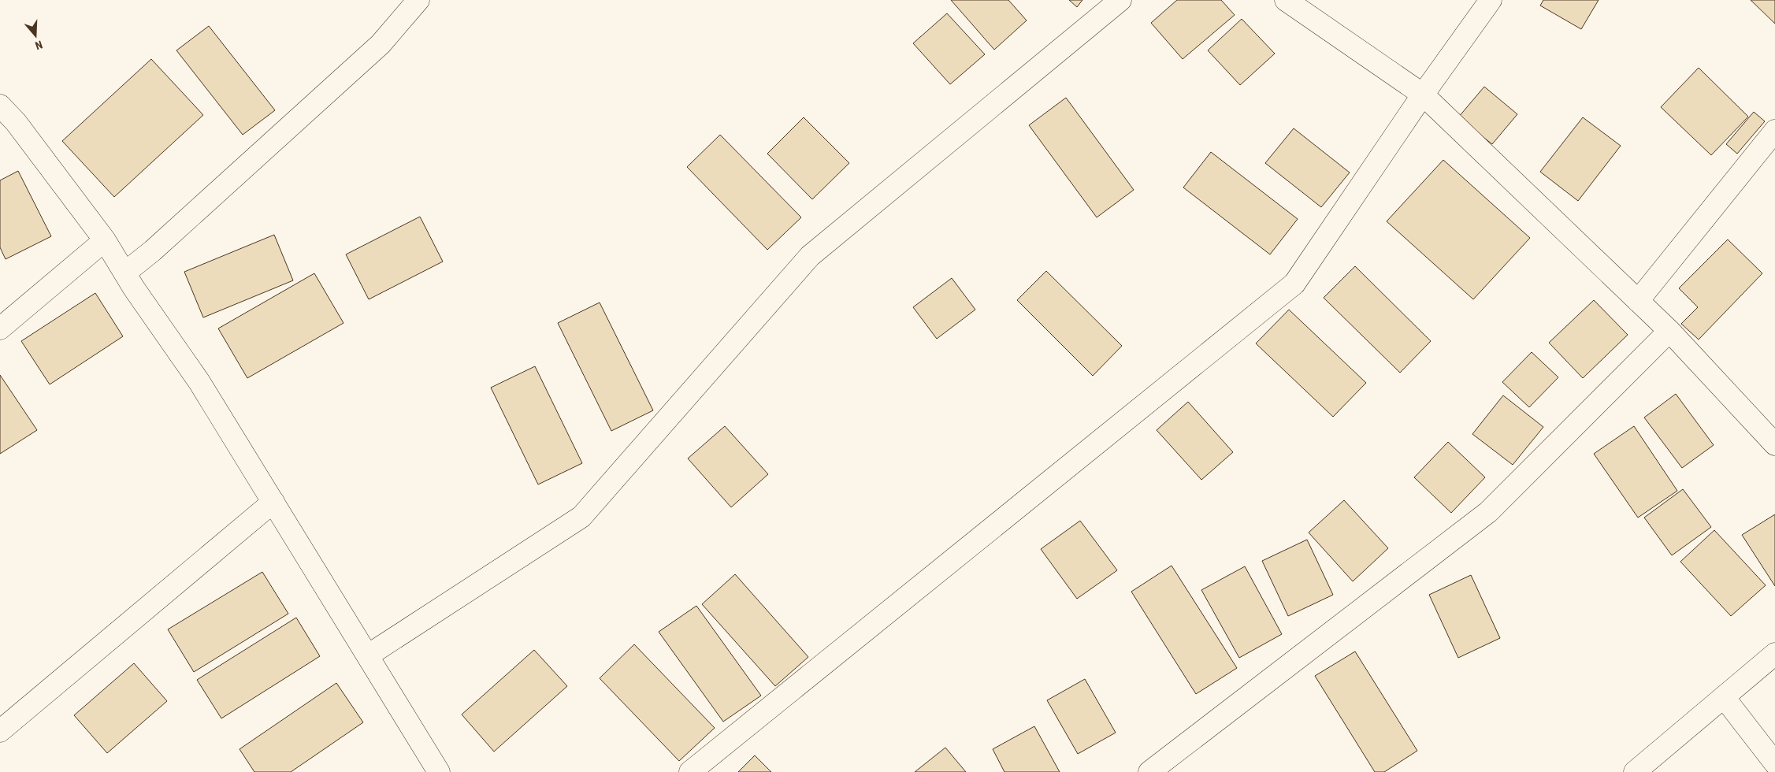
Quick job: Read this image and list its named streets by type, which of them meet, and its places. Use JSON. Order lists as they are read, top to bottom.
{
  "north": "bottom"
}
